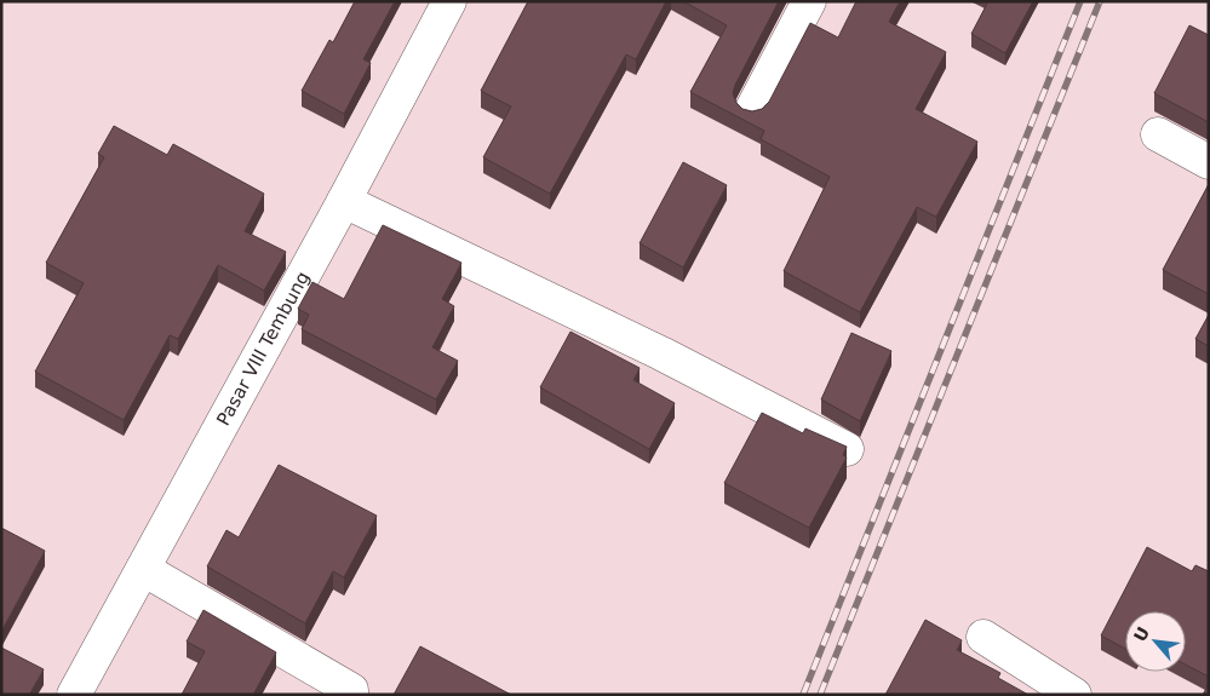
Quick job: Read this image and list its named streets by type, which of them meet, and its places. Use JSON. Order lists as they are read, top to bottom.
{
  "streets": {
    "street": ["Pasar VIII Tembung"]
  },
  "north": "top left"
}
